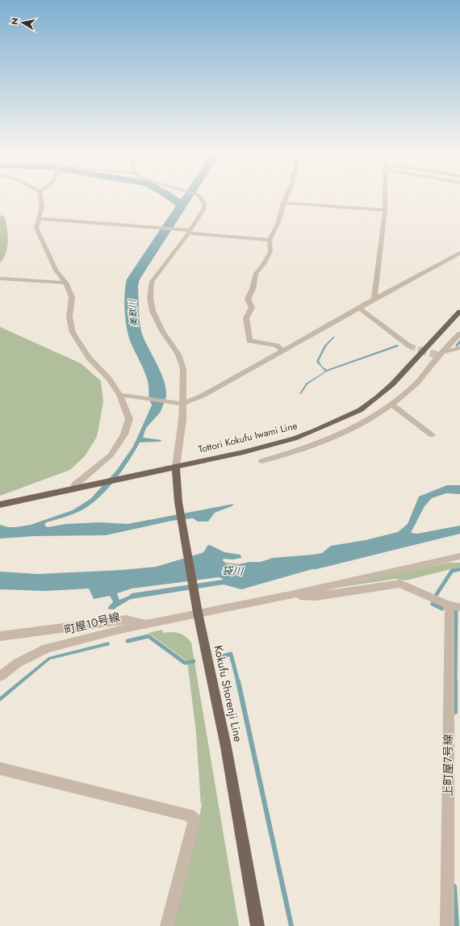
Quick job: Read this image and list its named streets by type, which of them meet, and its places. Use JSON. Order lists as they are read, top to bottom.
{
  "streets": {
    "main road": ["Tottori Kokufu Iwami Line", "Kokufu Shorenji Line"],
    "street": ["町屋10号線", "上町屋7号線"]
  },
  "crossings": [
    ["Tottori Kokufu Iwami Line", "Kokufu Shorenji Line"],
    ["町屋10号線", "Kokufu Shorenji Line"]
  ],
  "water": ["美歎川", "袋川"],
  "north": "left"
}
